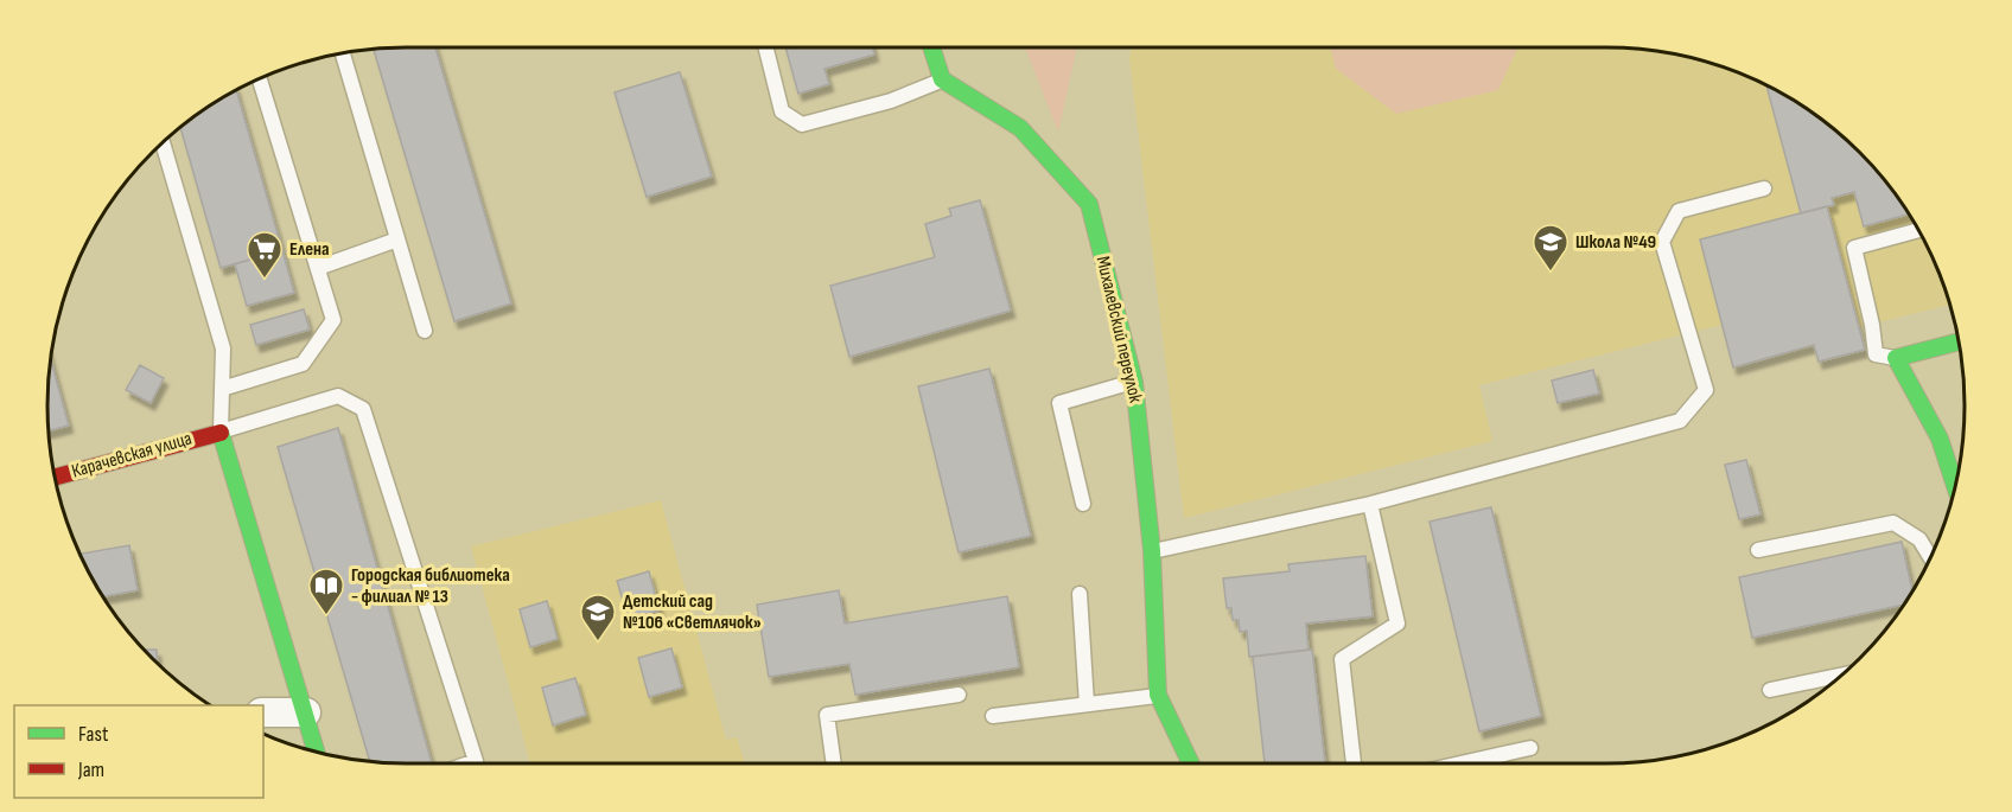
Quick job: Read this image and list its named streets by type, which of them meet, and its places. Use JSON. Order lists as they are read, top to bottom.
{
  "streets": {
    "street": ["Михалевский переулок", "Карачевская улица"]
  },
  "places": {
    "school or university": ["Школа №49", "Детский сад №106 «Светлячок»"],
    "supermarket": ["Елена"],
    "library": ["Городская библиотека - филиал № 13"]
  },
  "legend": ["Fast", "Jam"]
}
